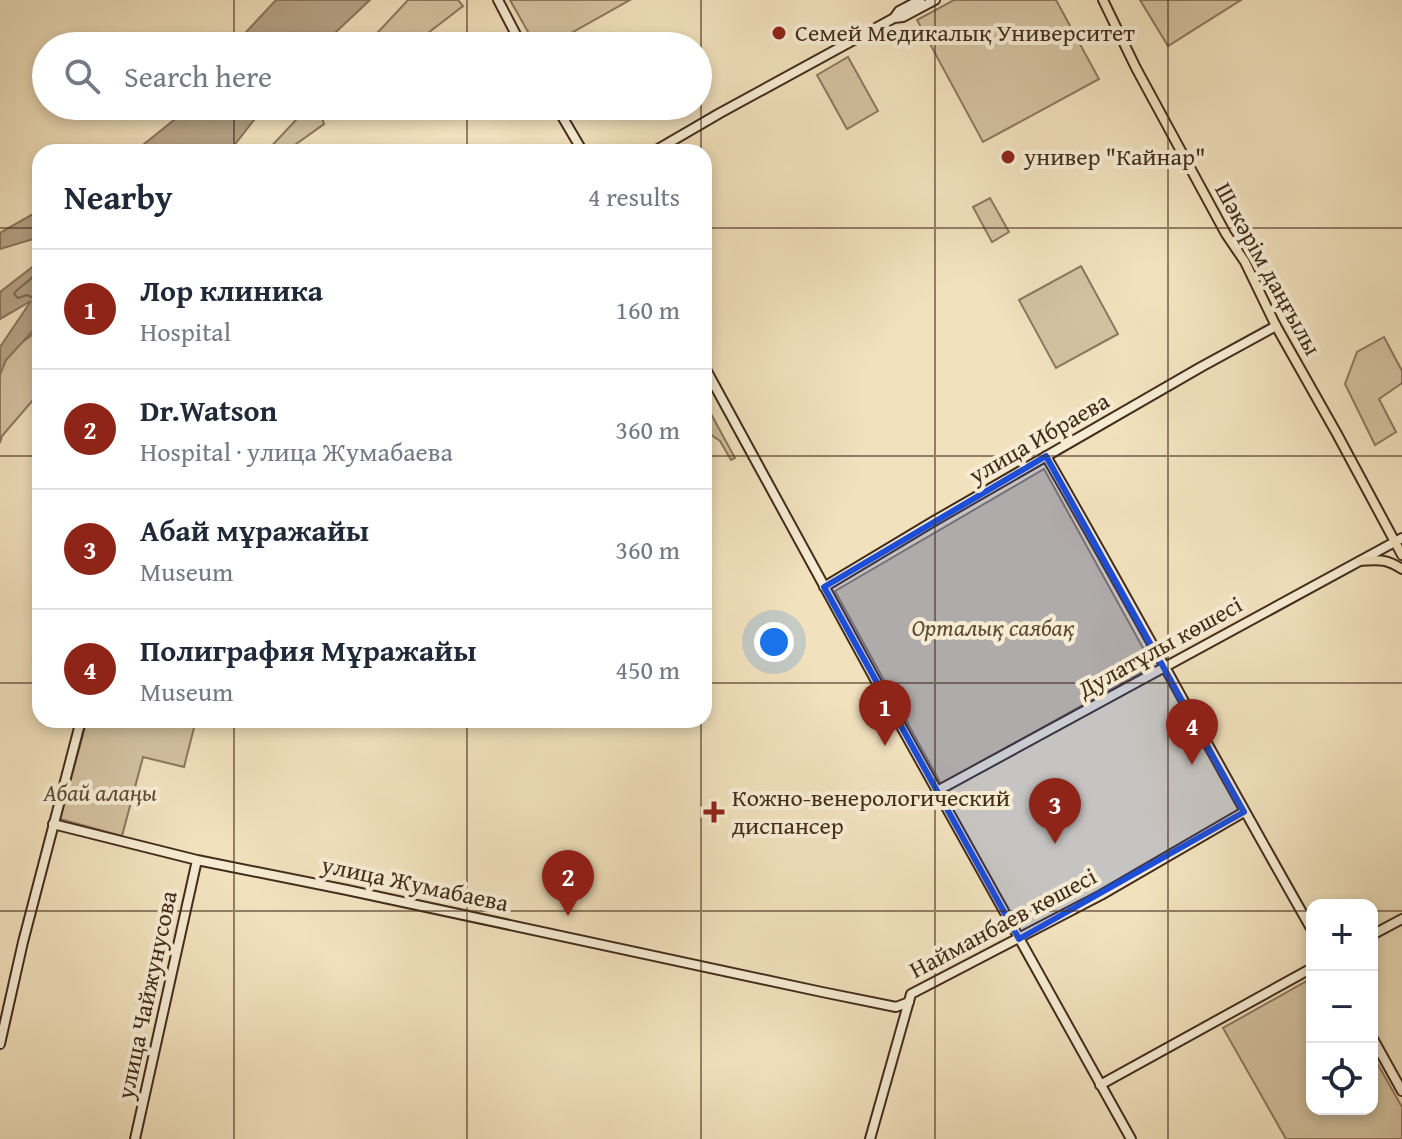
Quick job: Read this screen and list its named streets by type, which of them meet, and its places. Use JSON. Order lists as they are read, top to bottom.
{
  "streets": {
    "main road": ["Шәкәрім даңғылы"],
    "street": [
      "улица Ибраева",
      "Дулатұлы көшесі",
      "улица Жумабаева",
      "Найманбаев көшесі",
      "улица Чайжунусова"
    ]
  },
  "crossings": [
    ["Шәкәрім даңғылы", "улица Ибраева"],
    ["Шәкәрім даңғылы", "Дулатұлы көшесі"],
    ["улица Жумабаева", "Найманбаев көшесі"],
    ["улица Жумабаева", "улица Чайжунусова"]
  ],
  "parks": ["Орталық саябақ", "Абай алаңы"],
  "places": {
    "other": ["Семей Медикалық Университет", "универ \"Кайнар\""],
    "health": ["Кожно-венерологический диспансер"]
  },
  "page": {
    "search": "Search here",
    "heading": ["Nearby", "4 results"],
    "list": [
      {
        "mark": "1",
        "name": "Лор клиника",
        "note": "Hospital",
        "value": "160 m"
      },
      {
        "mark": "2",
        "name": "Dr.Watson",
        "note": "Hospital · улица Жумабаева",
        "value": "360 m"
      },
      {
        "mark": "3",
        "name": "Абай мұражайы",
        "note": "Museum",
        "value": "360 m"
      },
      {
        "mark": "4",
        "name": "Полиграфия Мұражайы",
        "note": "Museum",
        "value": "450 m"
      }
    ],
    "pins": [
      "1",
      "4",
      "3",
      "2"
    ],
    "map_buttons": ["+", "−"]
  }
}
